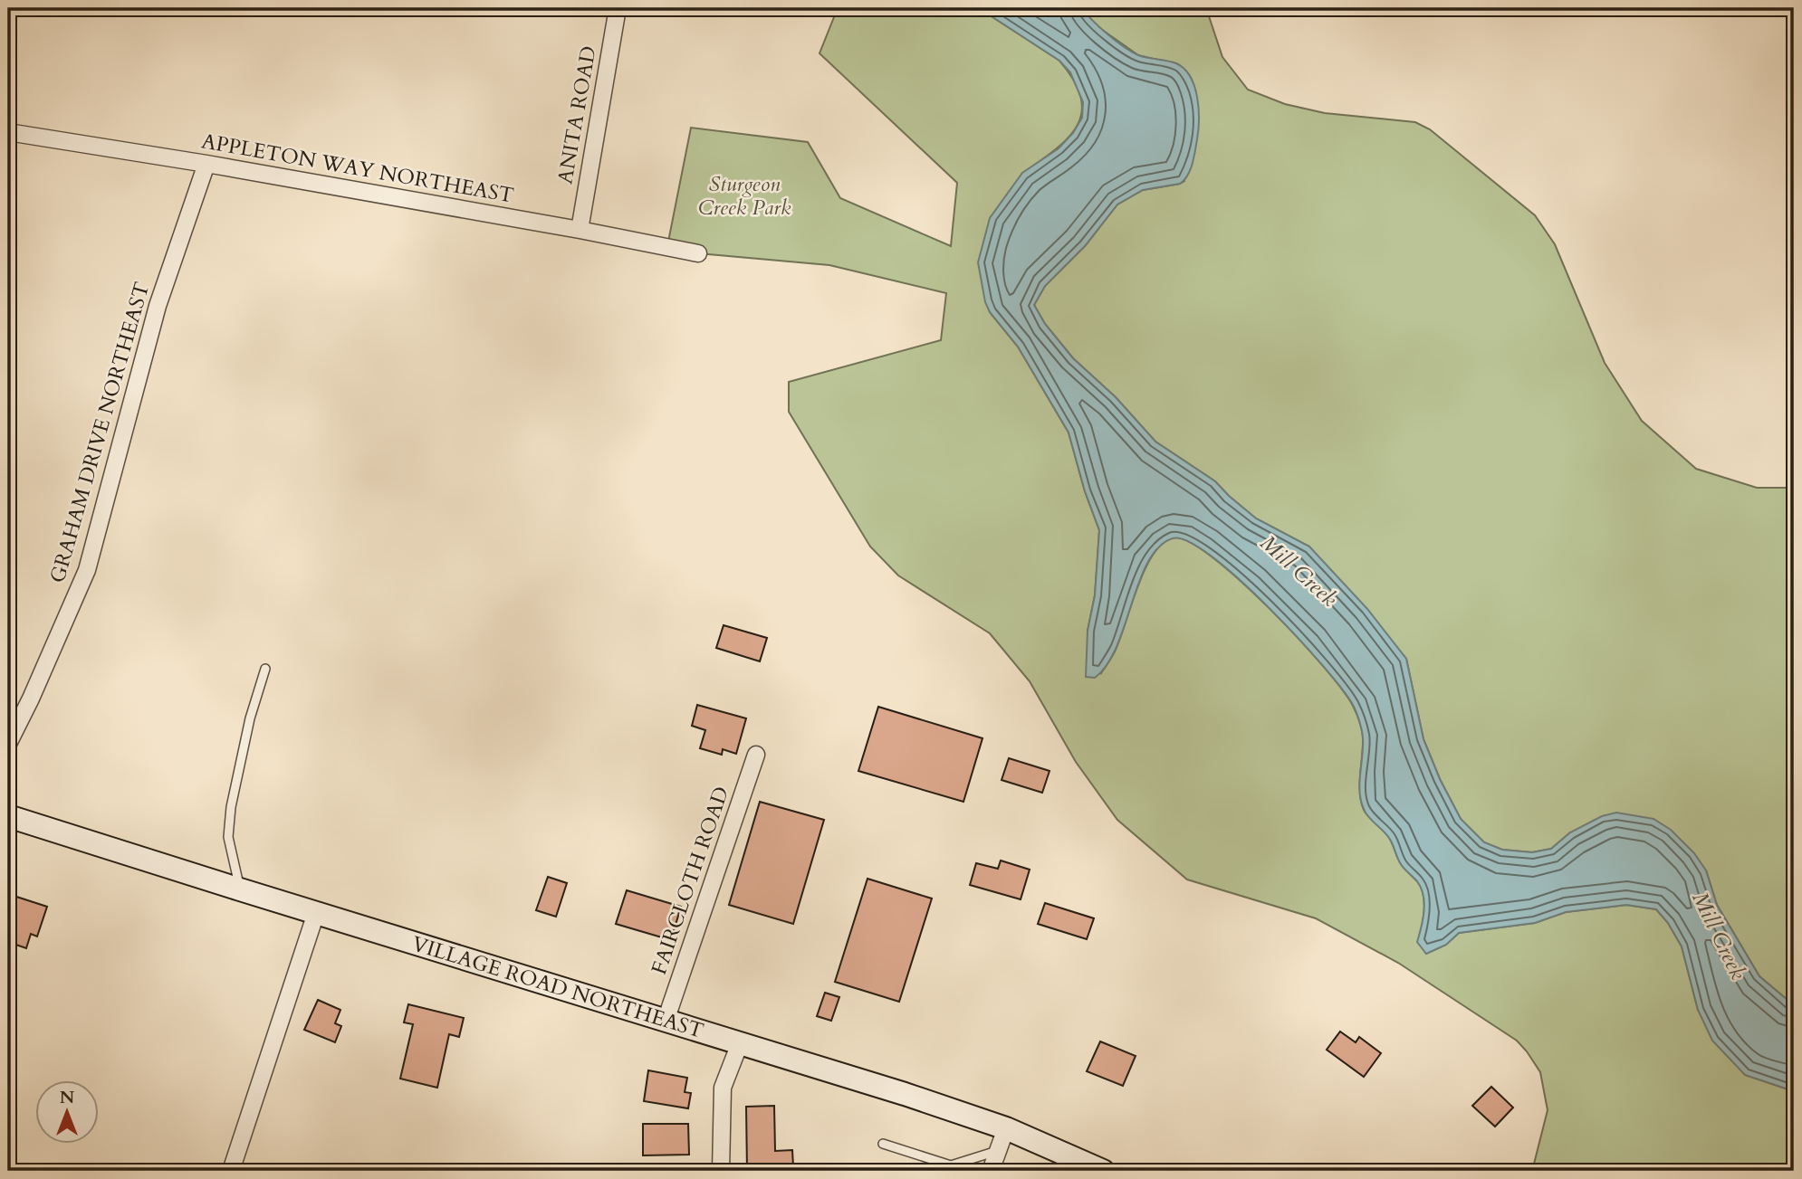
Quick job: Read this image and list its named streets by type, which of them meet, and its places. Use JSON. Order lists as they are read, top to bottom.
{
  "streets": {
    "main road": ["VILLAGE ROAD NORTHEAST"],
    "street": [
      "ANITA ROAD",
      "APPLETON WAY NORTHEAST",
      "GRAHAM DRIVE NORTHEAST",
      "FAIRCLOTH ROAD"
    ]
  },
  "crossings": [
    ["ANITA ROAD", "APPLETON WAY NORTHEAST"],
    ["APPLETON WAY NORTHEAST", "GRAHAM DRIVE NORTHEAST"],
    ["FAIRCLOTH ROAD", "VILLAGE ROAD NORTHEAST"]
  ],
  "water": ["Mill Creek"],
  "parks": ["Sturgeon Creek Park"],
  "north": "top"
}
